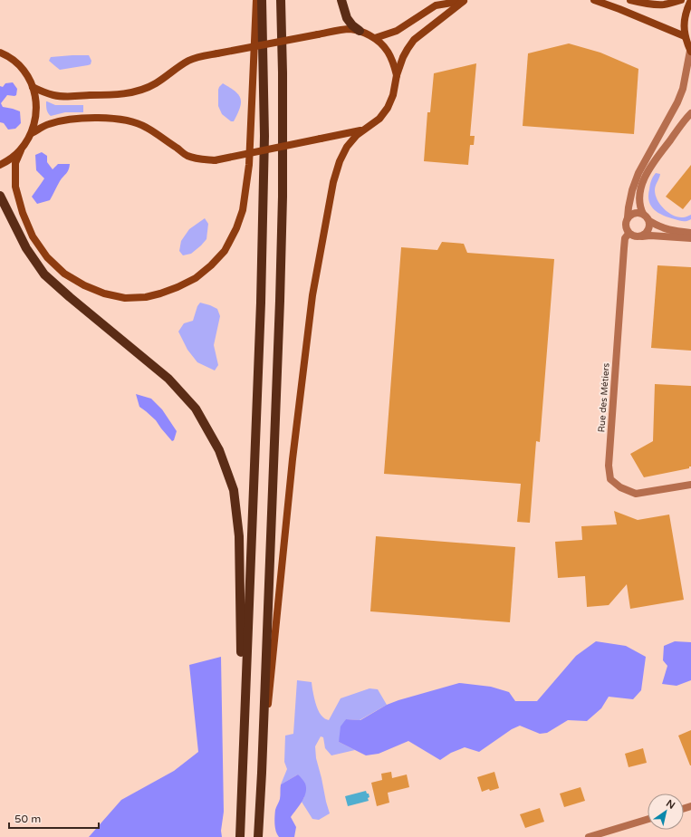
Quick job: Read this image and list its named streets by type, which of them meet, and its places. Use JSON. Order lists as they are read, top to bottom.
{
  "streets": {
    "street": ["Rue des Métiers"]
  },
  "scale_bar": "50 m",
  "north": "top right"
}
